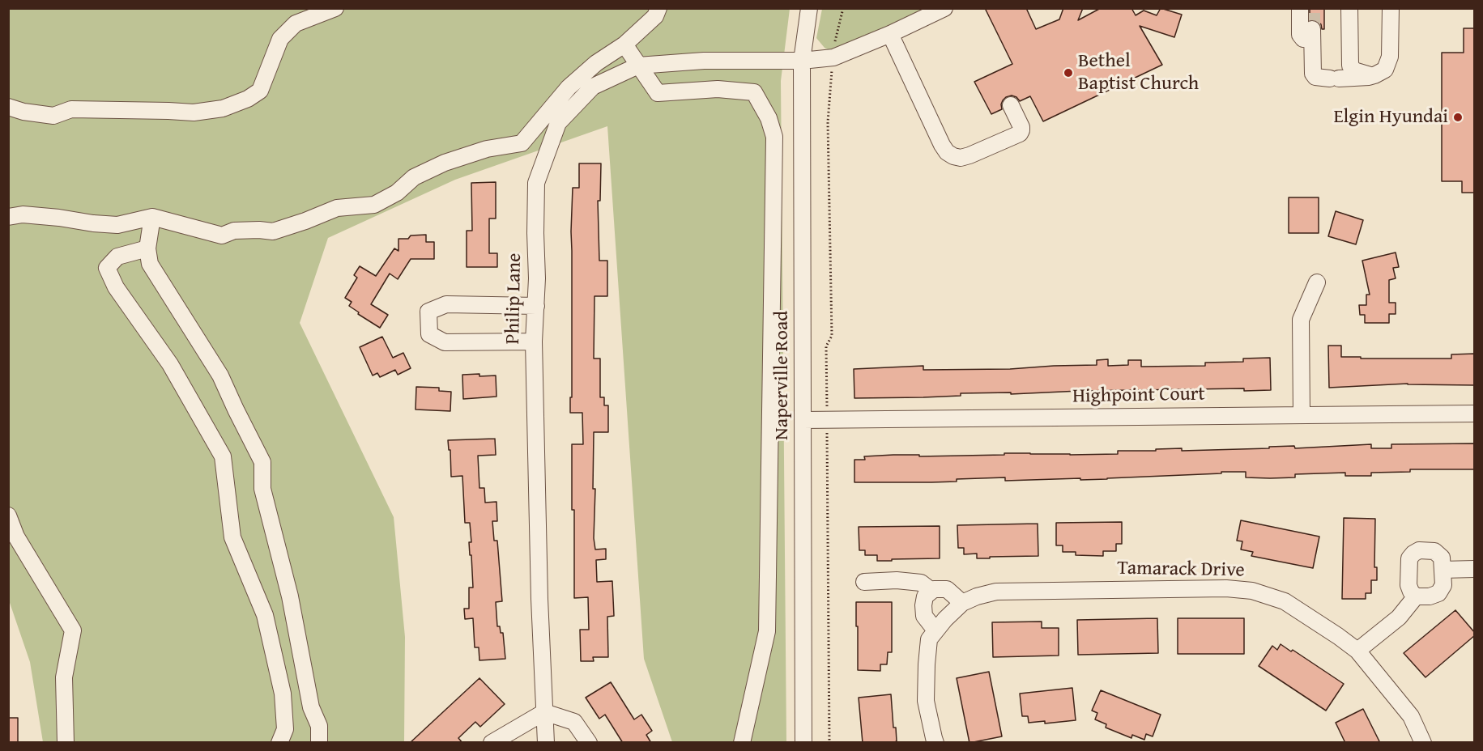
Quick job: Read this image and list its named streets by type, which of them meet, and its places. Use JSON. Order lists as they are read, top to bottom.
{
  "streets": {
    "street": [
      "Philip Lane",
      "Naperville Road",
      "Highpoint Court",
      "Tamarack Drive"
    ]
  },
  "crossings": [
    ["Philip Lane", "Naperville Road"],
    ["Naperville Road", "Highpoint Court"]
  ],
  "places": ["Bethel Baptist Church", "Elgin Hyundai"]
}
